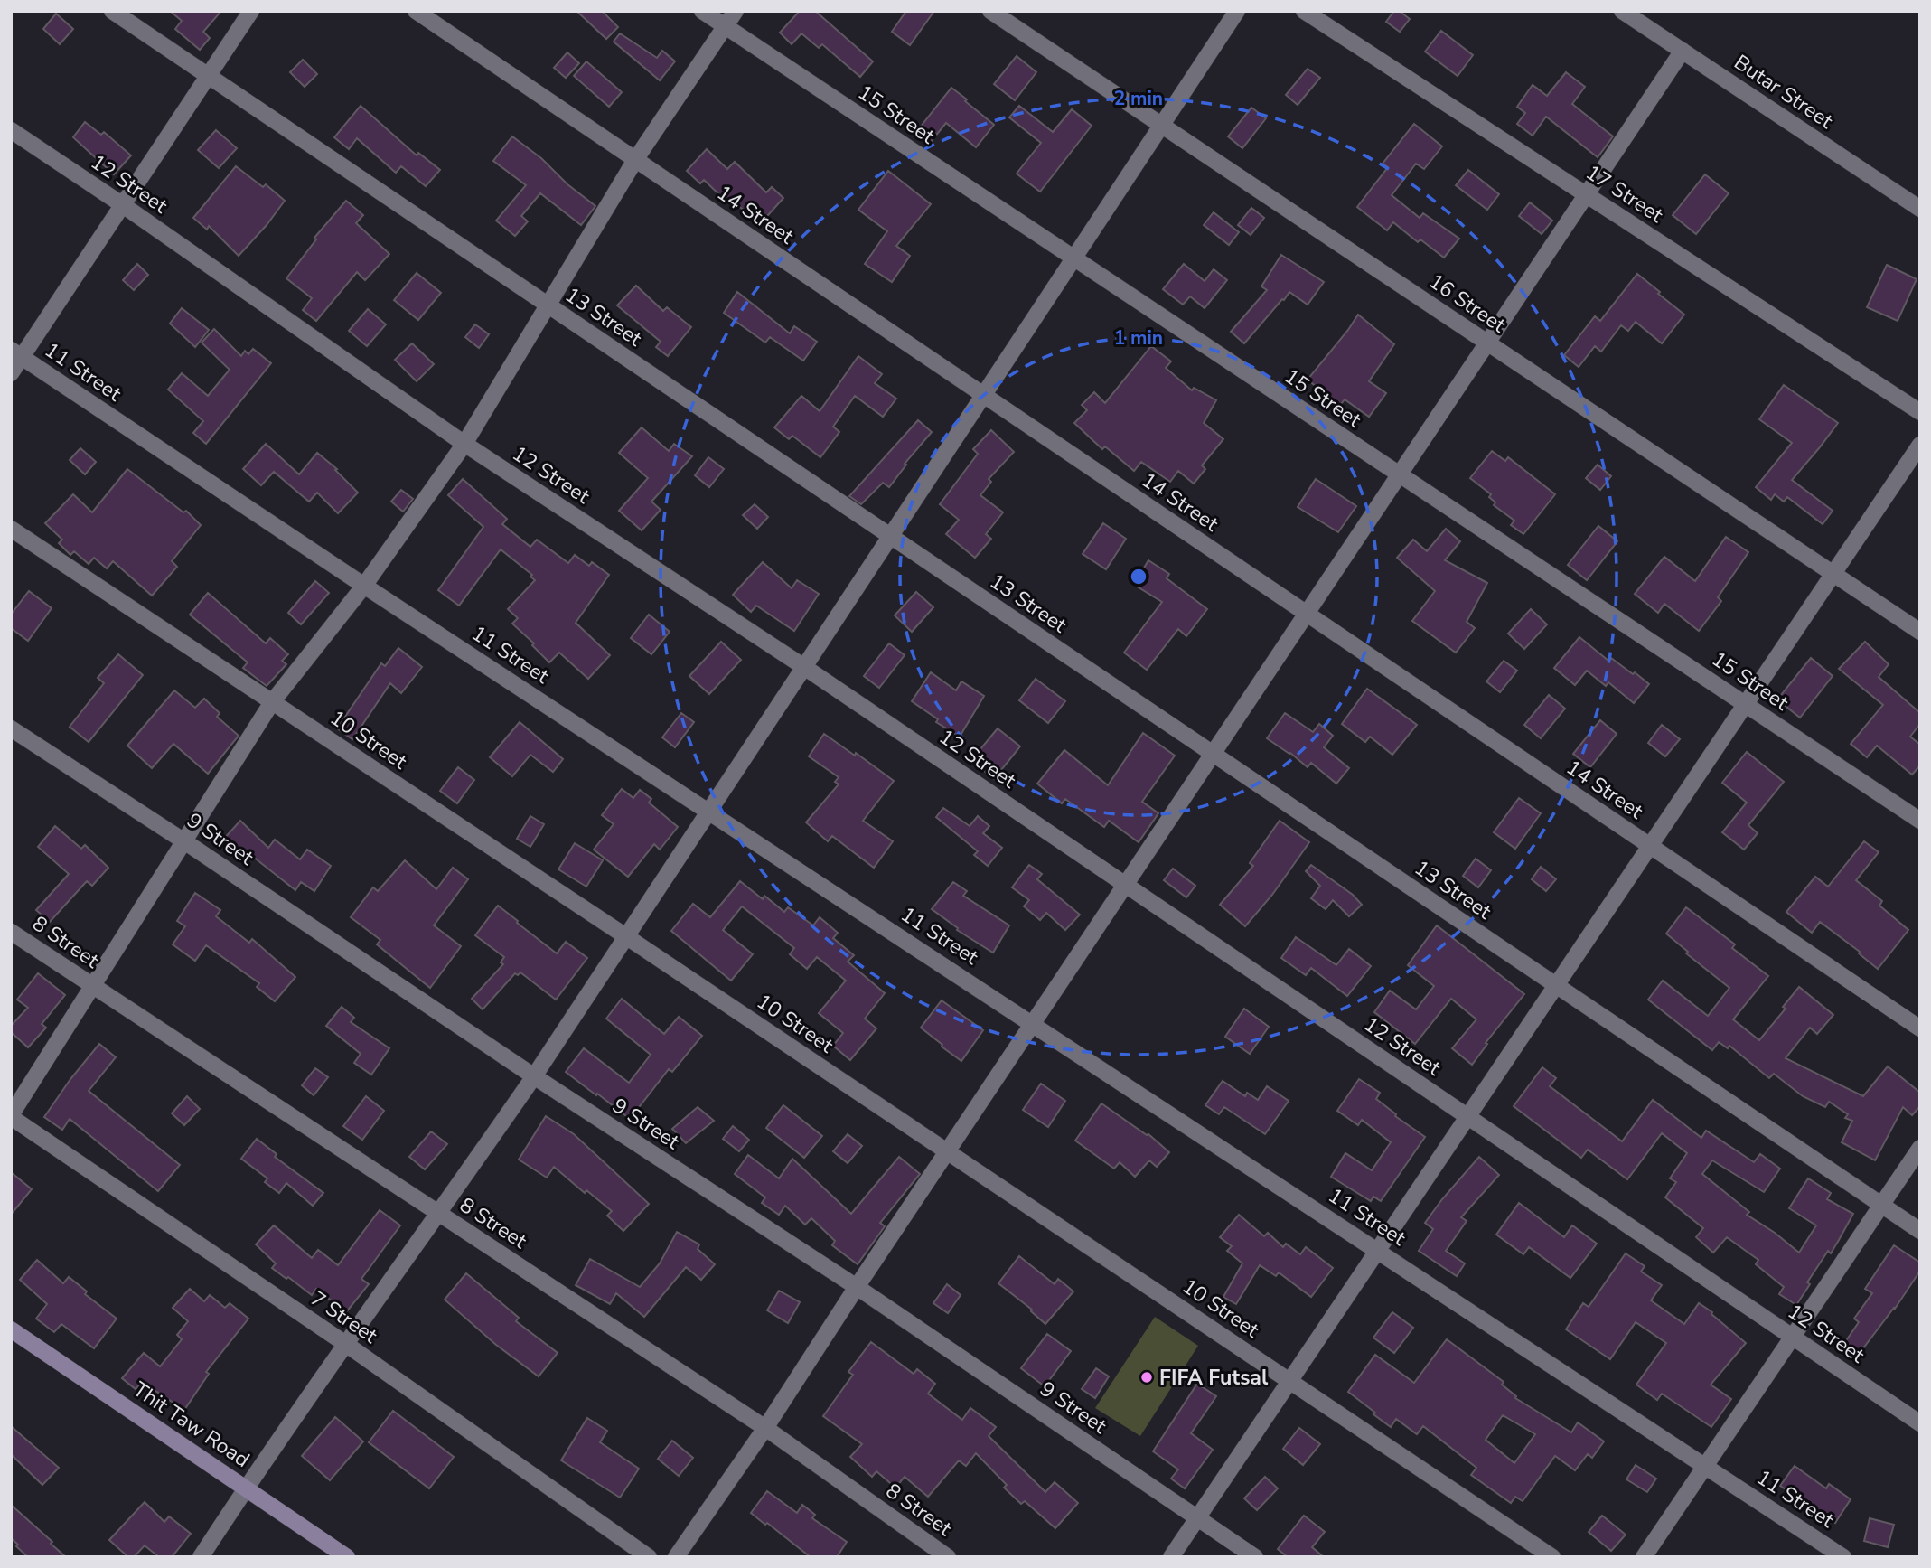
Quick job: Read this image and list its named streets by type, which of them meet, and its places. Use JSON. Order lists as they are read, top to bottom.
{
  "streets": {
    "street": [
      "Butar Street",
      "15 Street",
      "12 Street",
      "17 Street",
      "14 Street",
      "16 Street",
      "13 Street",
      "11 Street",
      "10 Street",
      "9 Street",
      "8 Street",
      "7 Street",
      "Thit Taw Road"
    ]
  },
  "places": ["FIFA Futsal"],
  "rings": ["2 min", "1 min"]
}
